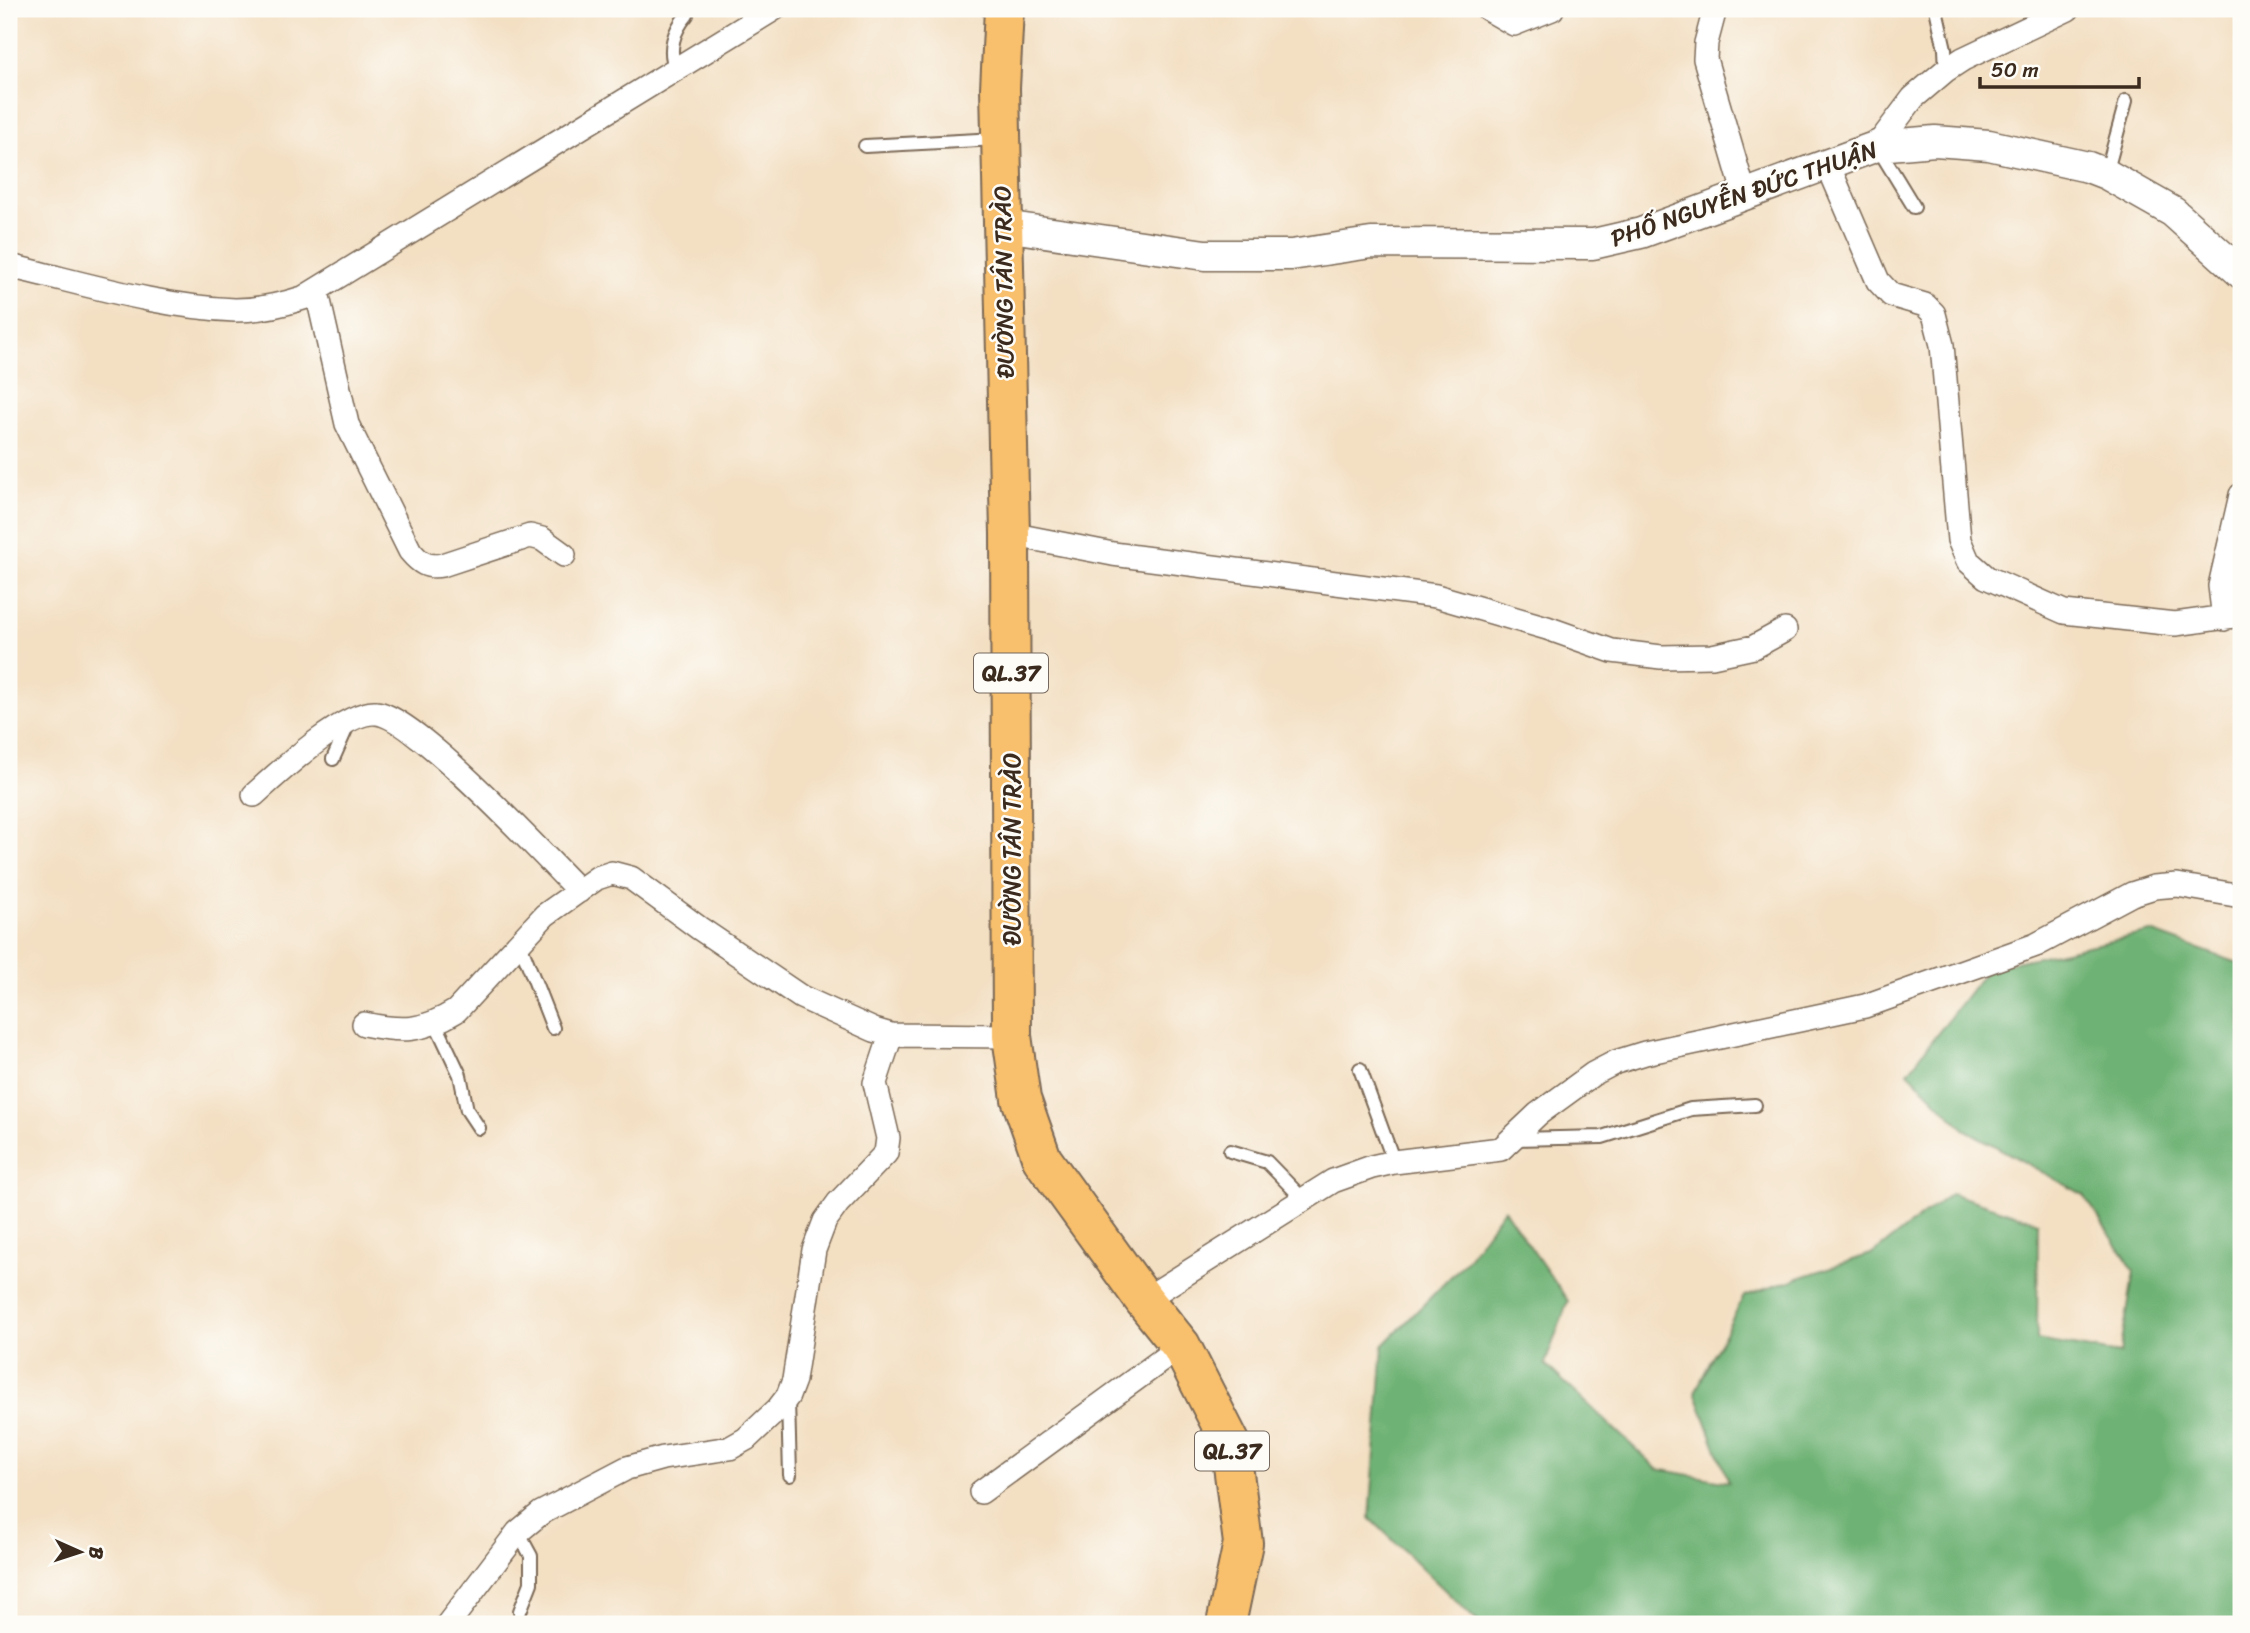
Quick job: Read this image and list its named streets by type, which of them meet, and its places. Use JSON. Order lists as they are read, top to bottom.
{
  "streets": {
    "highway": ["ĐƯỜNG TÂN TRÀO", "QL.37"],
    "street": ["PHỐ NGUYỄN ĐỨC THUẬN"]
  },
  "crossings": [
    ["PHỐ NGUYỄN ĐỨC THUẬN", "ĐƯỜNG TÂN TRÀO"]
  ],
  "scale_bar": "50 m",
  "north": "right"
}
